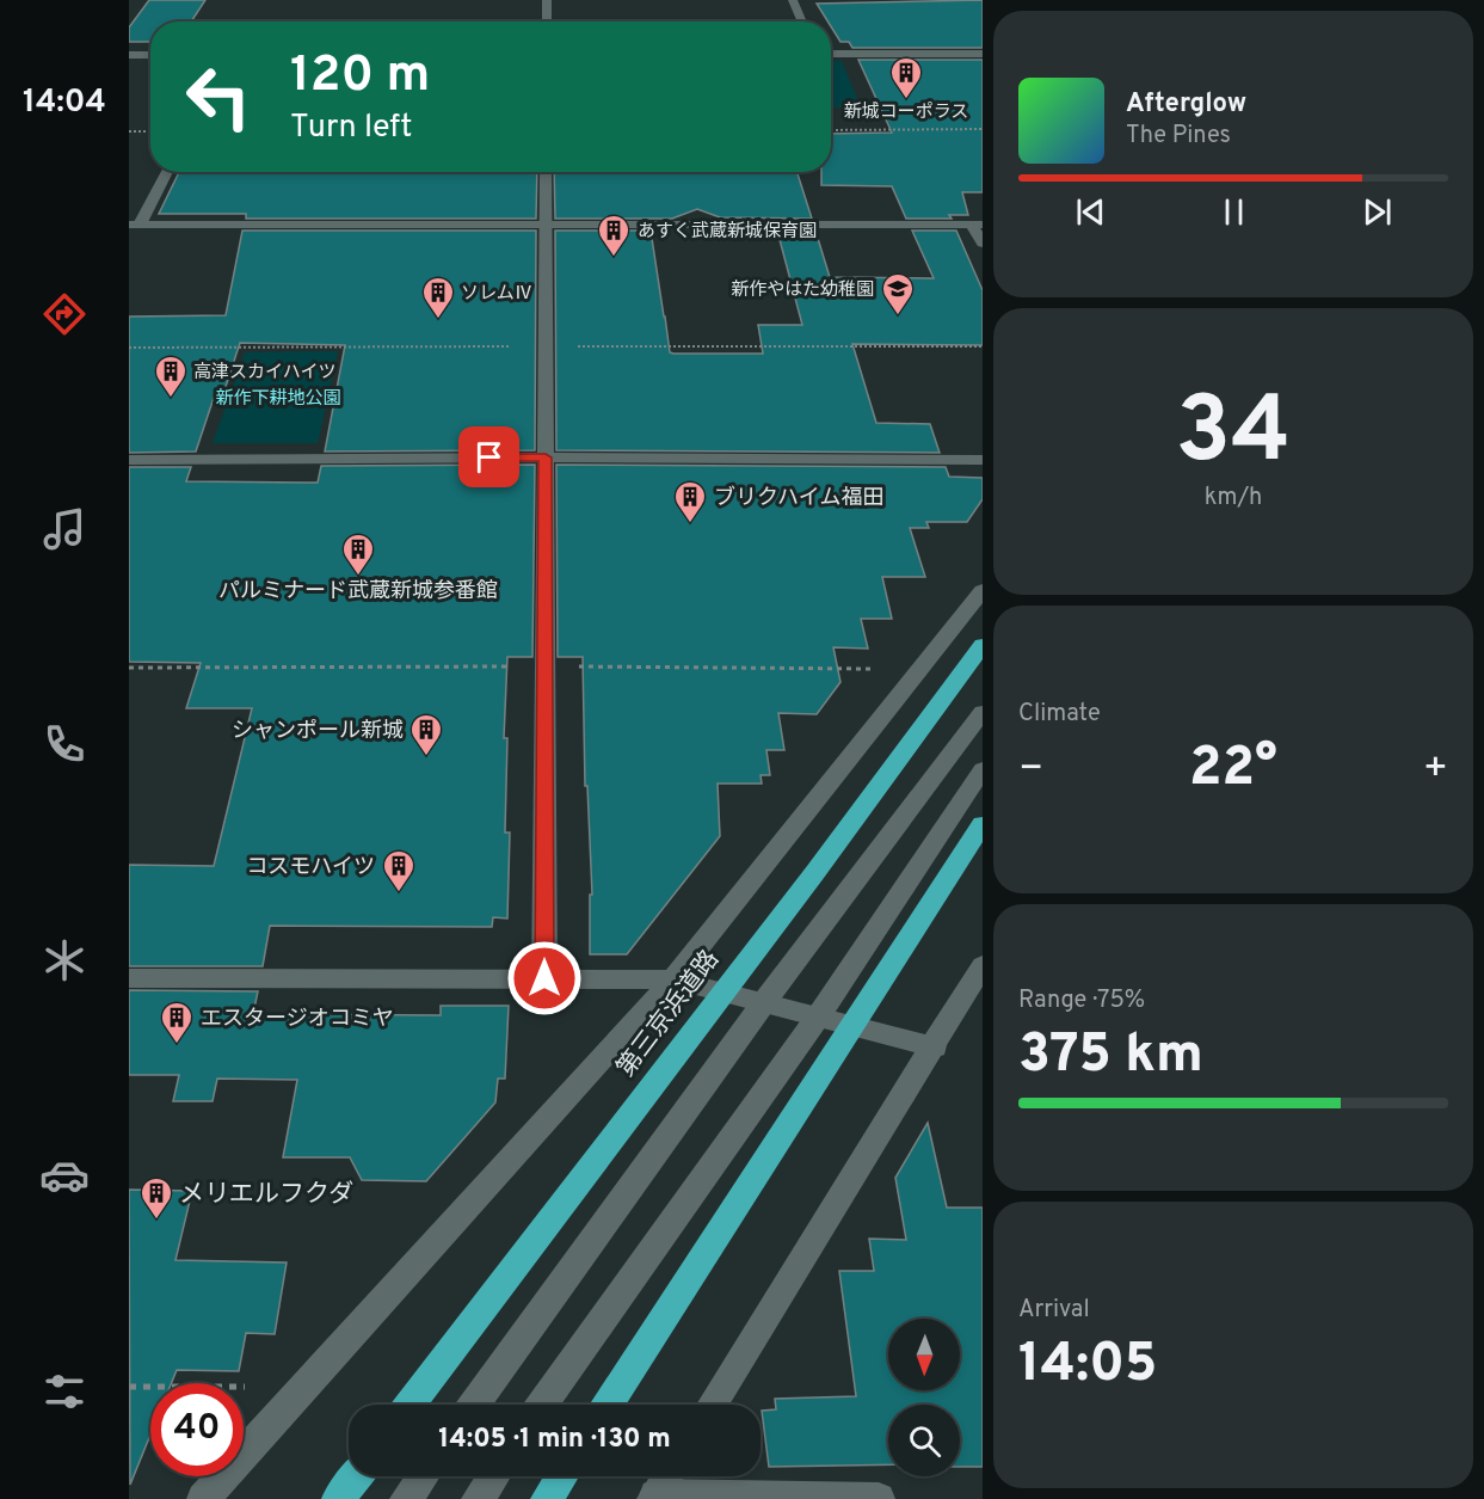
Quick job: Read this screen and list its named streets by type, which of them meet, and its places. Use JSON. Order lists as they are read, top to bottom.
{
  "streets": {
    "highway": ["第三京浜道路"]
  },
  "parks": ["新作下耕地公園"],
  "places": {
    "building": [
      "新城コーポラス",
      "あすく武蔵新城保育園",
      "ソレムⅣ",
      "高津スカイハイツ",
      "ブリクハイム福田",
      "パルミナード武蔵新城参番館",
      "シャンポール新城",
      "コスモハイツ",
      "エスタージオコミヤ",
      "メリエルフクダ"
    ],
    "school or university": ["新作やはた幼稚園"]
  },
  "north": "bottom",
  "page": {
    "tabs": "14:04",
    "turn": ["120 m", "Turn left"],
    "song": ["Afterglow", "The Pines"],
    "tile": [
      ["34", "km/h"],
      "Climate",
      ["Range · 75%", "375 km"],
      ["Arrival", "14:05"]
    ],
    "heat": ["−", "22°", "+"],
    "limit": "40",
    "trip": "14:05 · 1 min · 130 m"
  }
}
